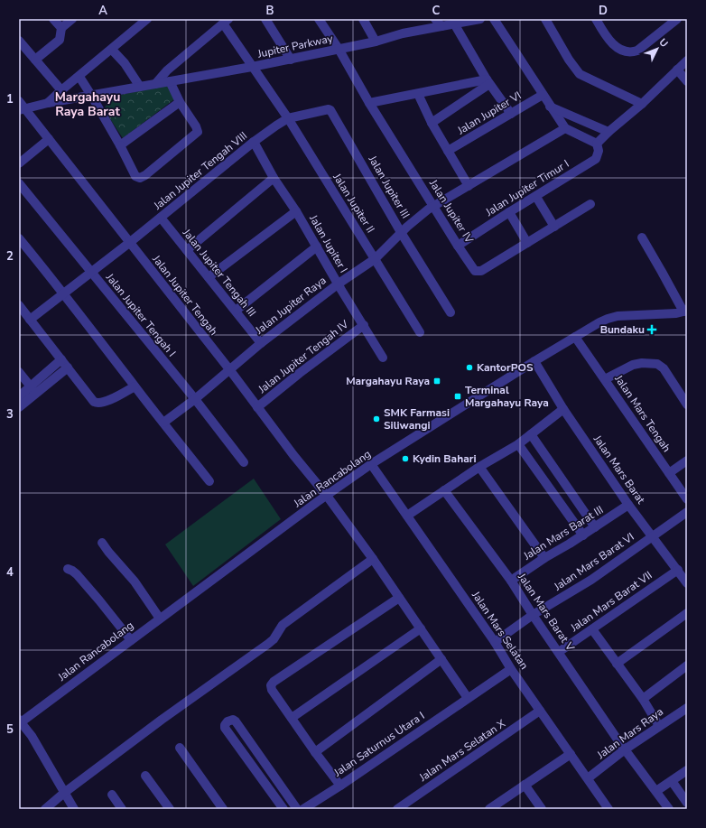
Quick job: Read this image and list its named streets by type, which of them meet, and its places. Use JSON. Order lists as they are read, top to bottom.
{
  "streets": {
    "street": [
      "Jupiter Parkway",
      "Jalan Jupiter VI",
      "Jalan Jupiter Tengah VIII",
      "Jalan Jupiter III",
      "Jalan Jupiter Timur I",
      "Jalan Jupiter II",
      "Jalan Jupiter IV",
      "Jalan Jupiter I",
      "Jalan Jupiter Tengah III",
      "Jalan Jupiter Tengah",
      "Jalan Jupiter Raya",
      "Jalan Jupiter Tengah I",
      "Jalan Jupiter Tengah IV",
      "Jalan Mars Tengah",
      "Jalan Mars Barat",
      "Jalan Rancabolang",
      "Jalan Mars Barat III",
      "Jalan Mars Barat VI",
      "Jalan Mars Barat VII",
      "Jalan Mars Barat V",
      "Jalan Mars Selatan",
      "Jalan Mars Raya",
      "Jalan Saturnus Utara I",
      "Jalan Mars Selatan X"
    ]
  },
  "crossings": [
    ["Jupiter Parkway", "Jalan Jupiter II"],
    ["Jupiter Parkway", "Jalan Jupiter IV"],
    ["Jupiter Parkway", "Jalan Jupiter Tengah"],
    ["Jalan Jupiter Tengah VIII", "Jalan Jupiter III"],
    ["Jalan Jupiter Tengah VIII", "Jalan Jupiter II"],
    ["Jalan Jupiter Tengah VIII", "Jalan Jupiter I"],
    ["Jalan Jupiter Tengah VIII", "Jalan Jupiter Tengah III"],
    ["Jalan Jupiter Tengah VIII", "Jalan Jupiter Tengah"],
    ["Jalan Jupiter Tengah VIII", "Jalan Jupiter Tengah I"],
    ["Jalan Jupiter III", "Jalan Jupiter II"],
    ["Jalan Jupiter III", "Jalan Jupiter Raya"],
    ["Jalan Jupiter Timur I", "Jalan Jupiter IV"],
    ["Jalan Jupiter II", "Jalan Jupiter Raya"],
    ["Jalan Jupiter IV", "Jalan Jupiter Raya"],
    ["Jalan Jupiter I", "Jalan Jupiter Raya"],
    ["Jalan Jupiter I", "Jalan Jupiter Tengah IV"],
    ["Jalan Jupiter Tengah III", "Jalan Jupiter Raya"],
    ["Jalan Jupiter Tengah", "Jalan Jupiter Raya"],
    ["Jalan Jupiter Tengah", "Jalan Jupiter Tengah IV"],
    ["Jalan Jupiter Tengah", "Jalan Rancabolang"],
    ["Jalan Jupiter Tengah", "Jalan Saturnus Utara I"],
    ["Jalan Jupiter Raya", "Jalan Jupiter Tengah I"],
    ["Jalan Mars Tengah", "Jalan Rancabolang"],
    ["Jalan Mars Barat", "Jalan Rancabolang"],
    ["Jalan Mars Barat", "Jalan Mars Barat III"],
    ["Jalan Mars Barat", "Jalan Mars Barat VI"],
    ["Jalan Mars Barat", "Jalan Mars Barat VII"],
    ["Jalan Rancabolang", "Jalan Mars Selatan"],
    ["Jalan Mars Barat III", "Jalan Mars Barat V"],
    ["Jalan Mars Barat VI", "Jalan Mars Barat V"],
    ["Jalan Mars Barat VI", "Jalan Mars Selatan"],
    ["Jalan Mars Barat VII", "Jalan Mars Barat V"],
    ["Jalan Mars Barat V", "Jalan Mars Raya"],
    ["Jalan Mars Selatan", "Jalan Mars Raya"],
    ["Jalan Mars Selatan", "Jalan Saturnus Utara I"],
    ["Jalan Mars Selatan", "Jalan Mars Selatan X"]
  ],
  "districts": ["Margahayu Raya Barat"],
  "places": {
    "health": ["Bundaku"],
    "other": ["KantorPOS", "SMK Farmasi Siliwangi", "Kydin Bahari"],
    "transit": ["Margahayu Raya", "Terminal Margahayu Raya"]
  },
  "north": "top right",
  "grid": {
    "columns": [
      "A",
      "B",
      "C",
      "D"
    ],
    "rows": [
      "1",
      "2",
      "3",
      "4",
      "5"
    ]
  }
}
